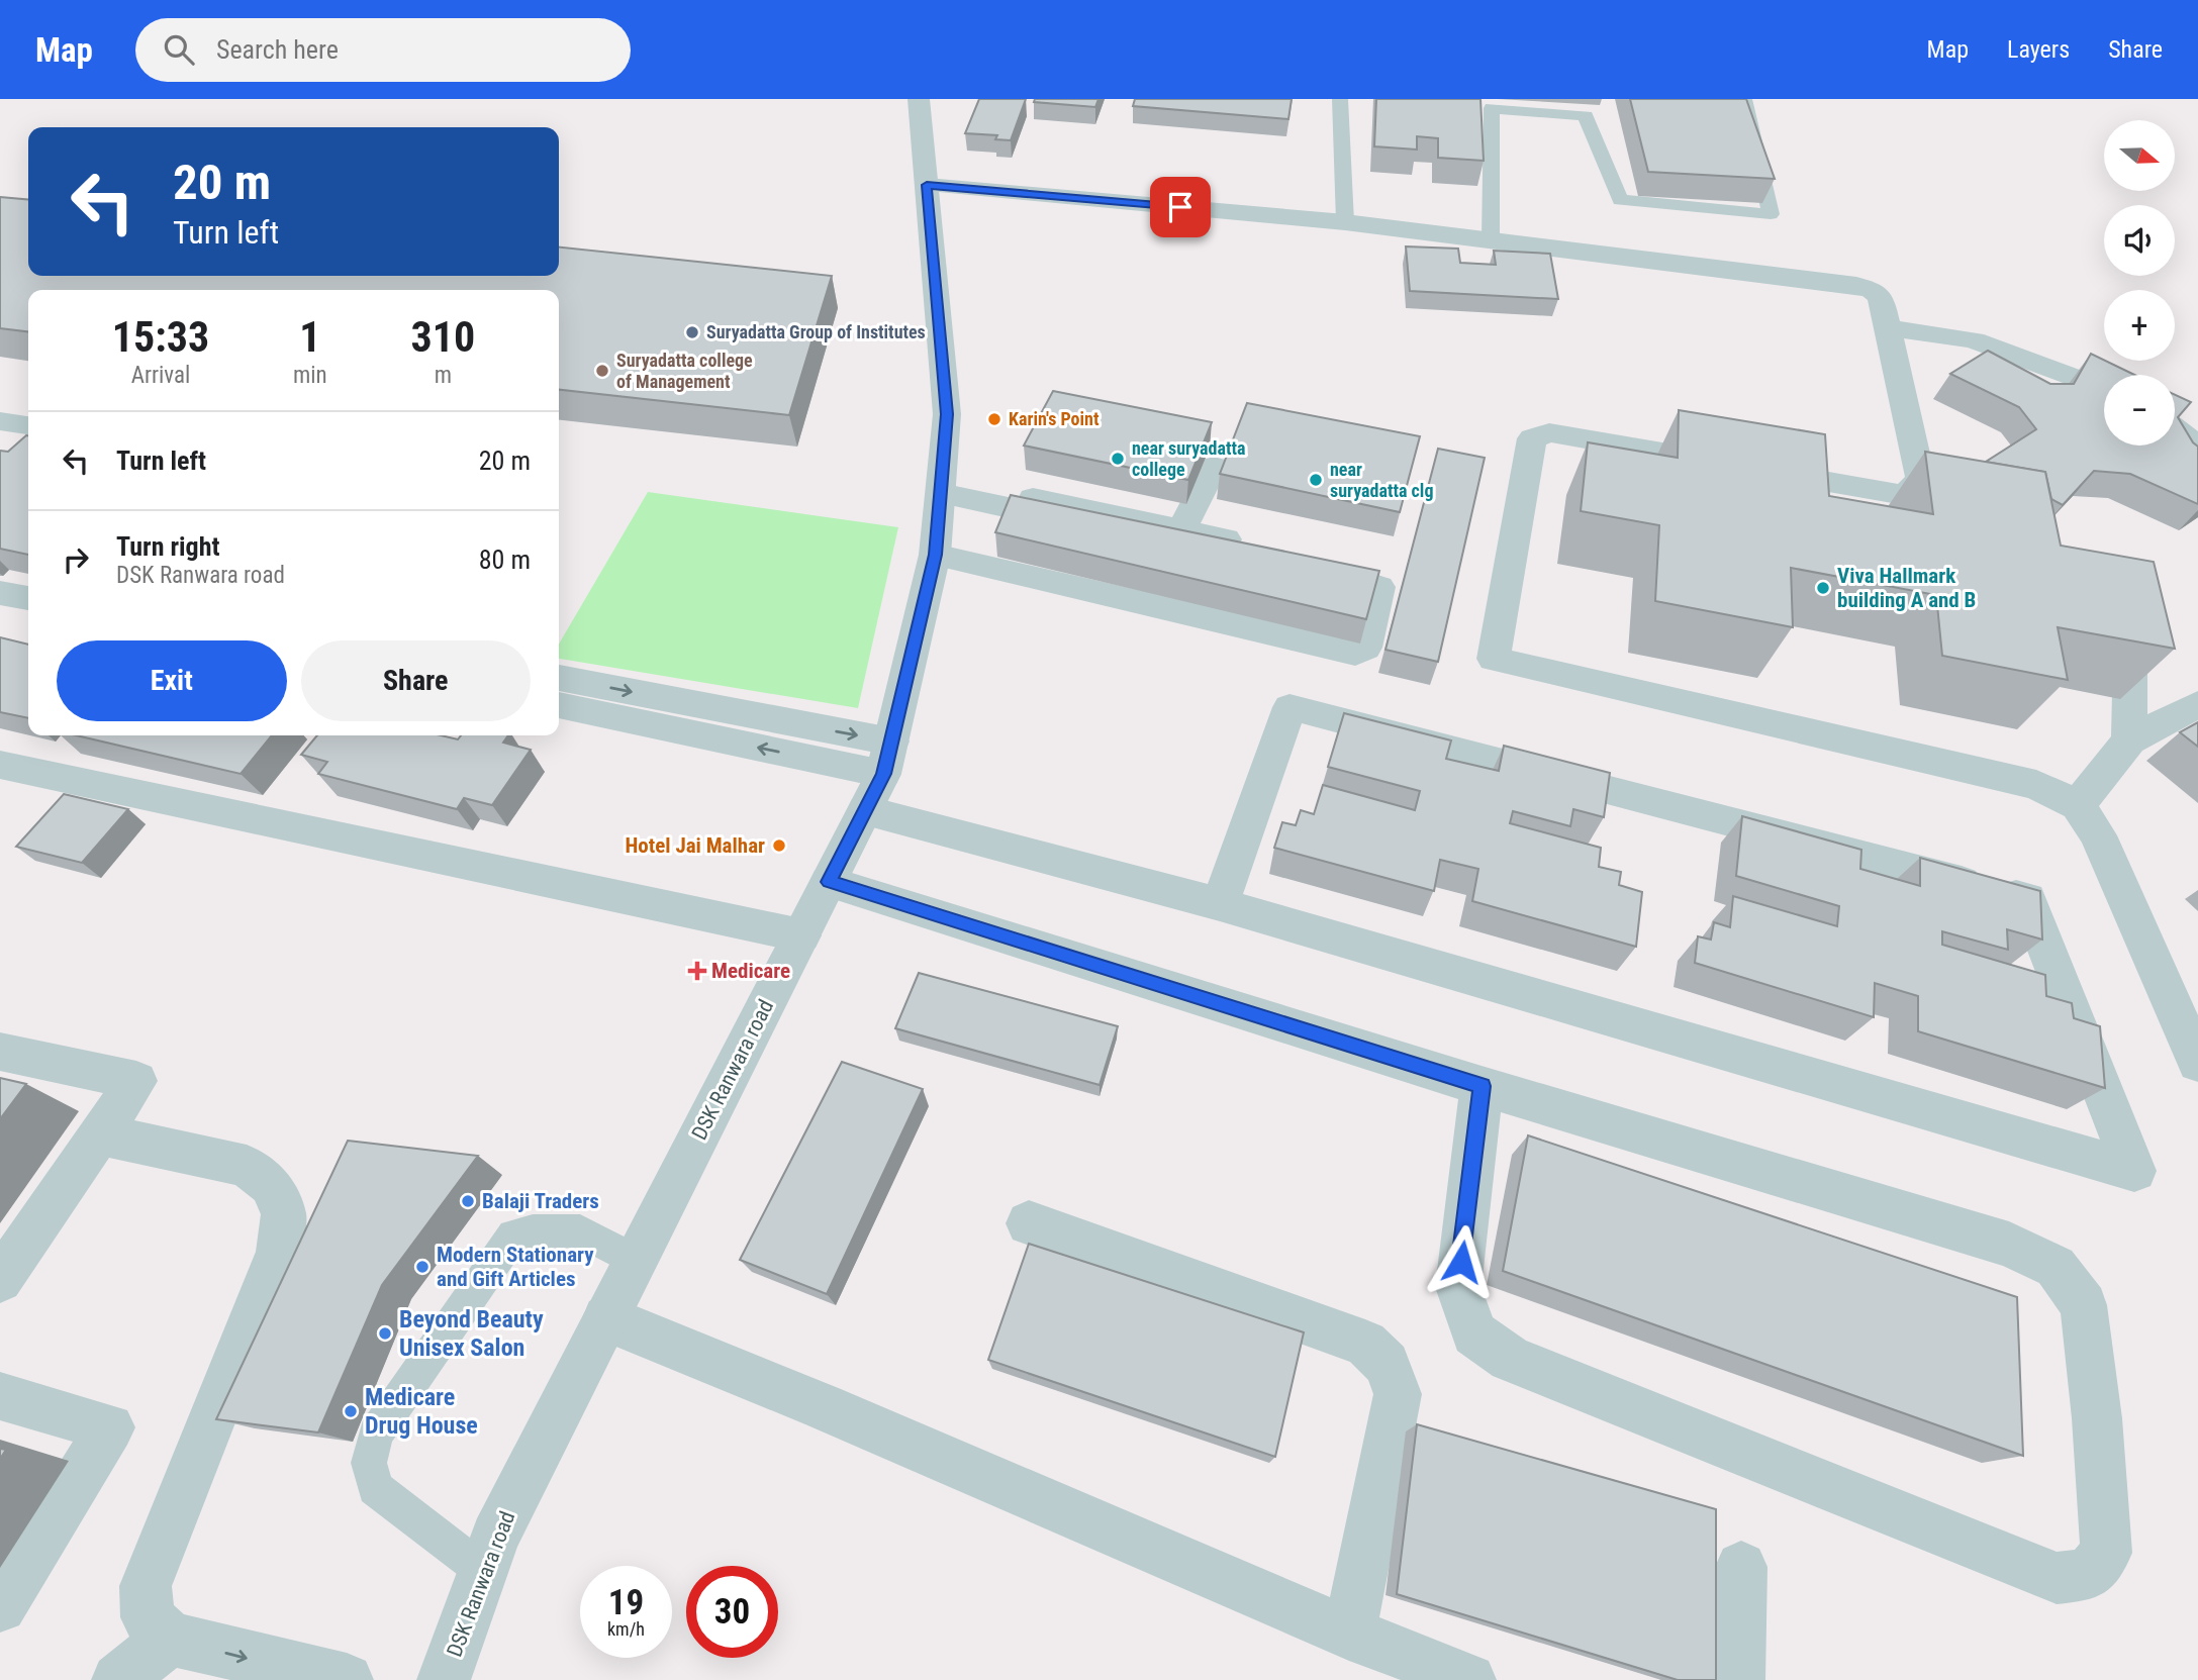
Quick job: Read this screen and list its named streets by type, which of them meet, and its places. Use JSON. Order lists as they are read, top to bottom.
{
  "streets": {
    "street": ["DSK Ranwara road"]
  },
  "places": {
    "other": [
      "Suryadatta Group of Institutes",
      "Suryadatta college of Management",
      "Karin's Point",
      "near suryadatta college",
      "near suryadatta clg",
      "Viva Hallmark building A and B",
      "Hotel Jai Malhar",
      "Balaji Traders",
      "Modern Stationary and Gift Articles",
      "Beyond Beauty Unisex Salon",
      "Medicare Drug House"
    ],
    "health": ["Medicare"]
  },
  "north": "right",
  "page": {
    "header": "Map",
    "search": "Search here",
    "nav": ["Map", "Layers", "Share"],
    "map_buttons": ["+", "−"],
    "turn": ["20 m", "Turn left"],
    "eta": [
      "15:33",
      "Arrival",
      "1",
      "min",
      "310",
      "m"
    ],
    "list": [
      {
        "name": "Turn left",
        "value": "20 m"
      },
      {
        "name": "Turn right",
        "note": "DSK Ranwara road",
        "value": "80 m"
      }
    ],
    "buttons": ["Exit", "Share"],
    "speed": "19 km/h",
    "limit": "30"
  }
}
